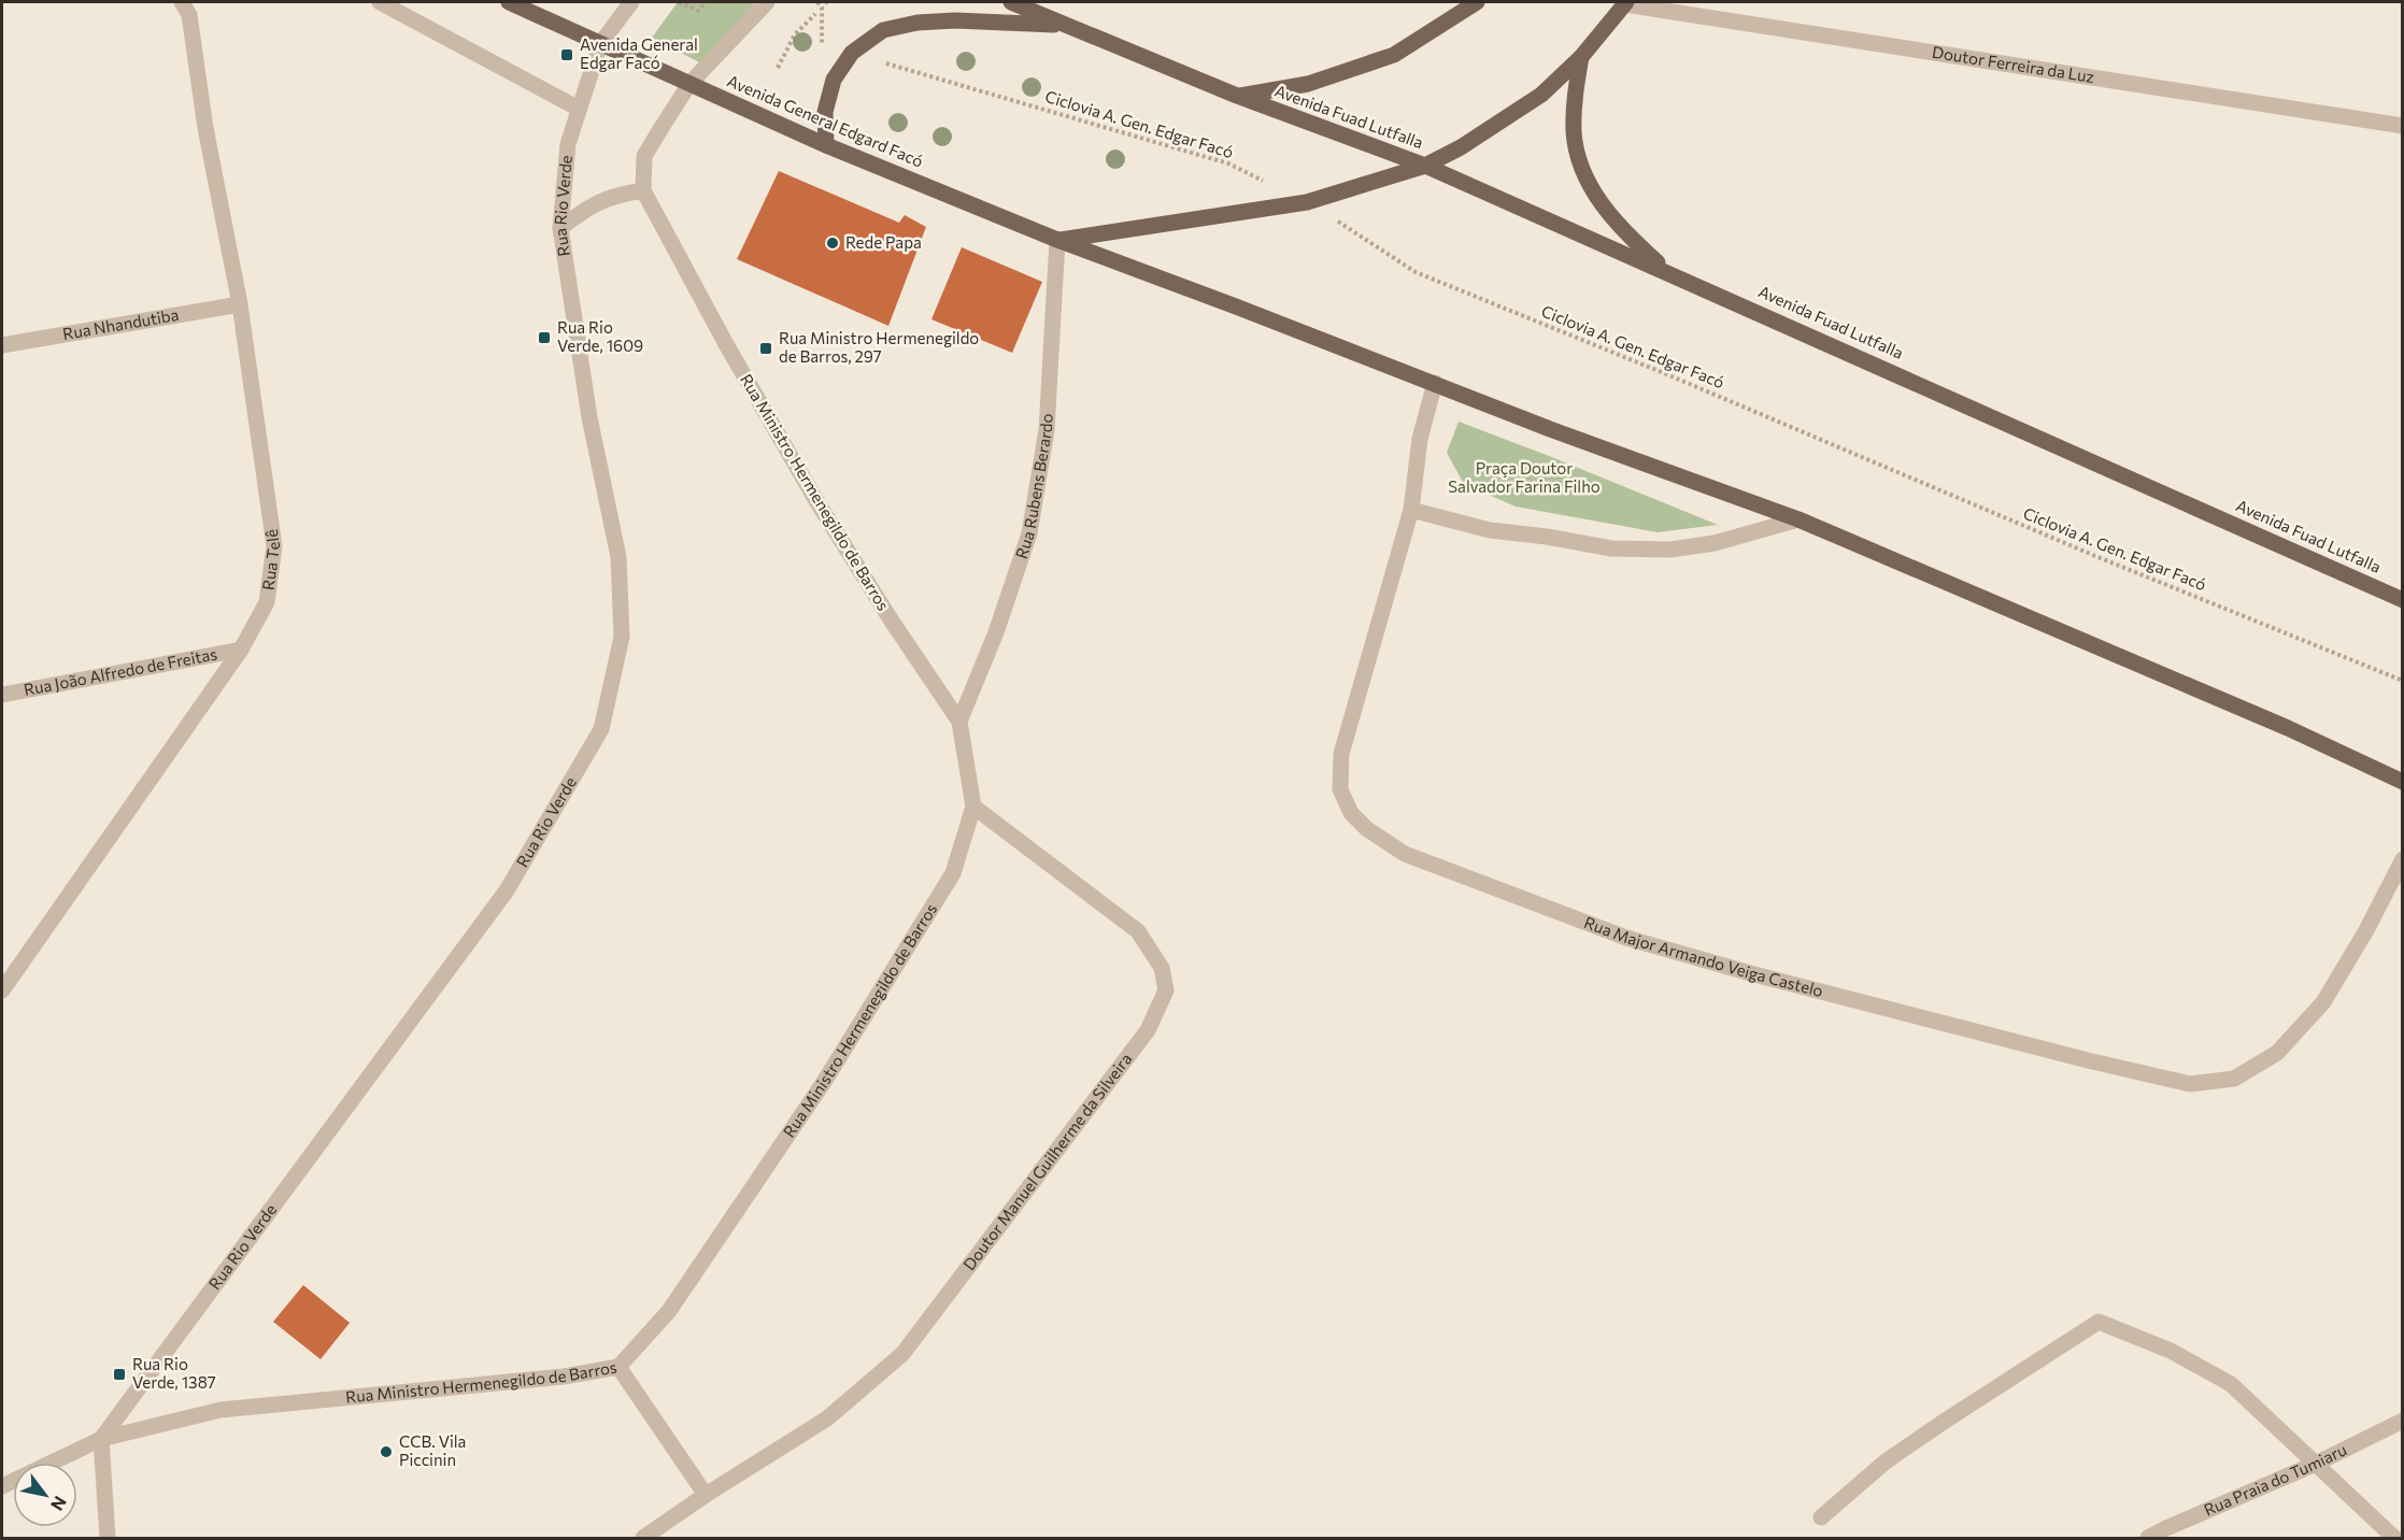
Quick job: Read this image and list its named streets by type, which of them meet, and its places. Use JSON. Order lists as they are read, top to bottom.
{
  "streets": {
    "main road": ["Avenida Fuad Lutfalla", "Avenida General Edgard Facó"],
    "street": [
      "Doutor Ferreira da Luz",
      "Rua Rio Verde",
      "Rua Nhandutiba",
      "Rua Rubens Berardo",
      "Rua Ministro Hermenegildo de Barros",
      "Rua Telê",
      "Rua João Alfredo de Freitas",
      "Rua Major Armando Veiga Castelo",
      "Doutor Manuel Guilherme da Silveira",
      "Rua Praia do Tumiaru"
    ],
    "path": ["Ciclovia A. Gen. Edgar Facó"]
  },
  "crossings": [
    ["Avenida General Edgard Facó", "Rua Rio Verde"],
    ["Avenida General Edgard Facó", "Rua Rubens Berardo"],
    ["Rua Rio Verde", "Rua Ministro Hermenegildo de Barros"],
    ["Rua Nhandutiba", "Rua Telê"],
    ["Rua Rubens Berardo", "Rua Ministro Hermenegildo de Barros"],
    ["Rua Ministro Hermenegildo de Barros", "Doutor Manuel Guilherme da Silveira"],
    ["Rua Telê", "Rua João Alfredo de Freitas"]
  ],
  "parks": ["Praça Doutor Salvador Farina Filho"],
  "places": {
    "transit": [
      "Avenida General Edgar Facó",
      "Rua Rio Verde, 1609",
      "Rua Ministro Hermenegildo de Barros, 297",
      "Rua Rio Verde, 1387"
    ],
    "other": ["Rede Papa", "CCB. Vila Piccinin"]
  },
  "north": "bottom right"
}
